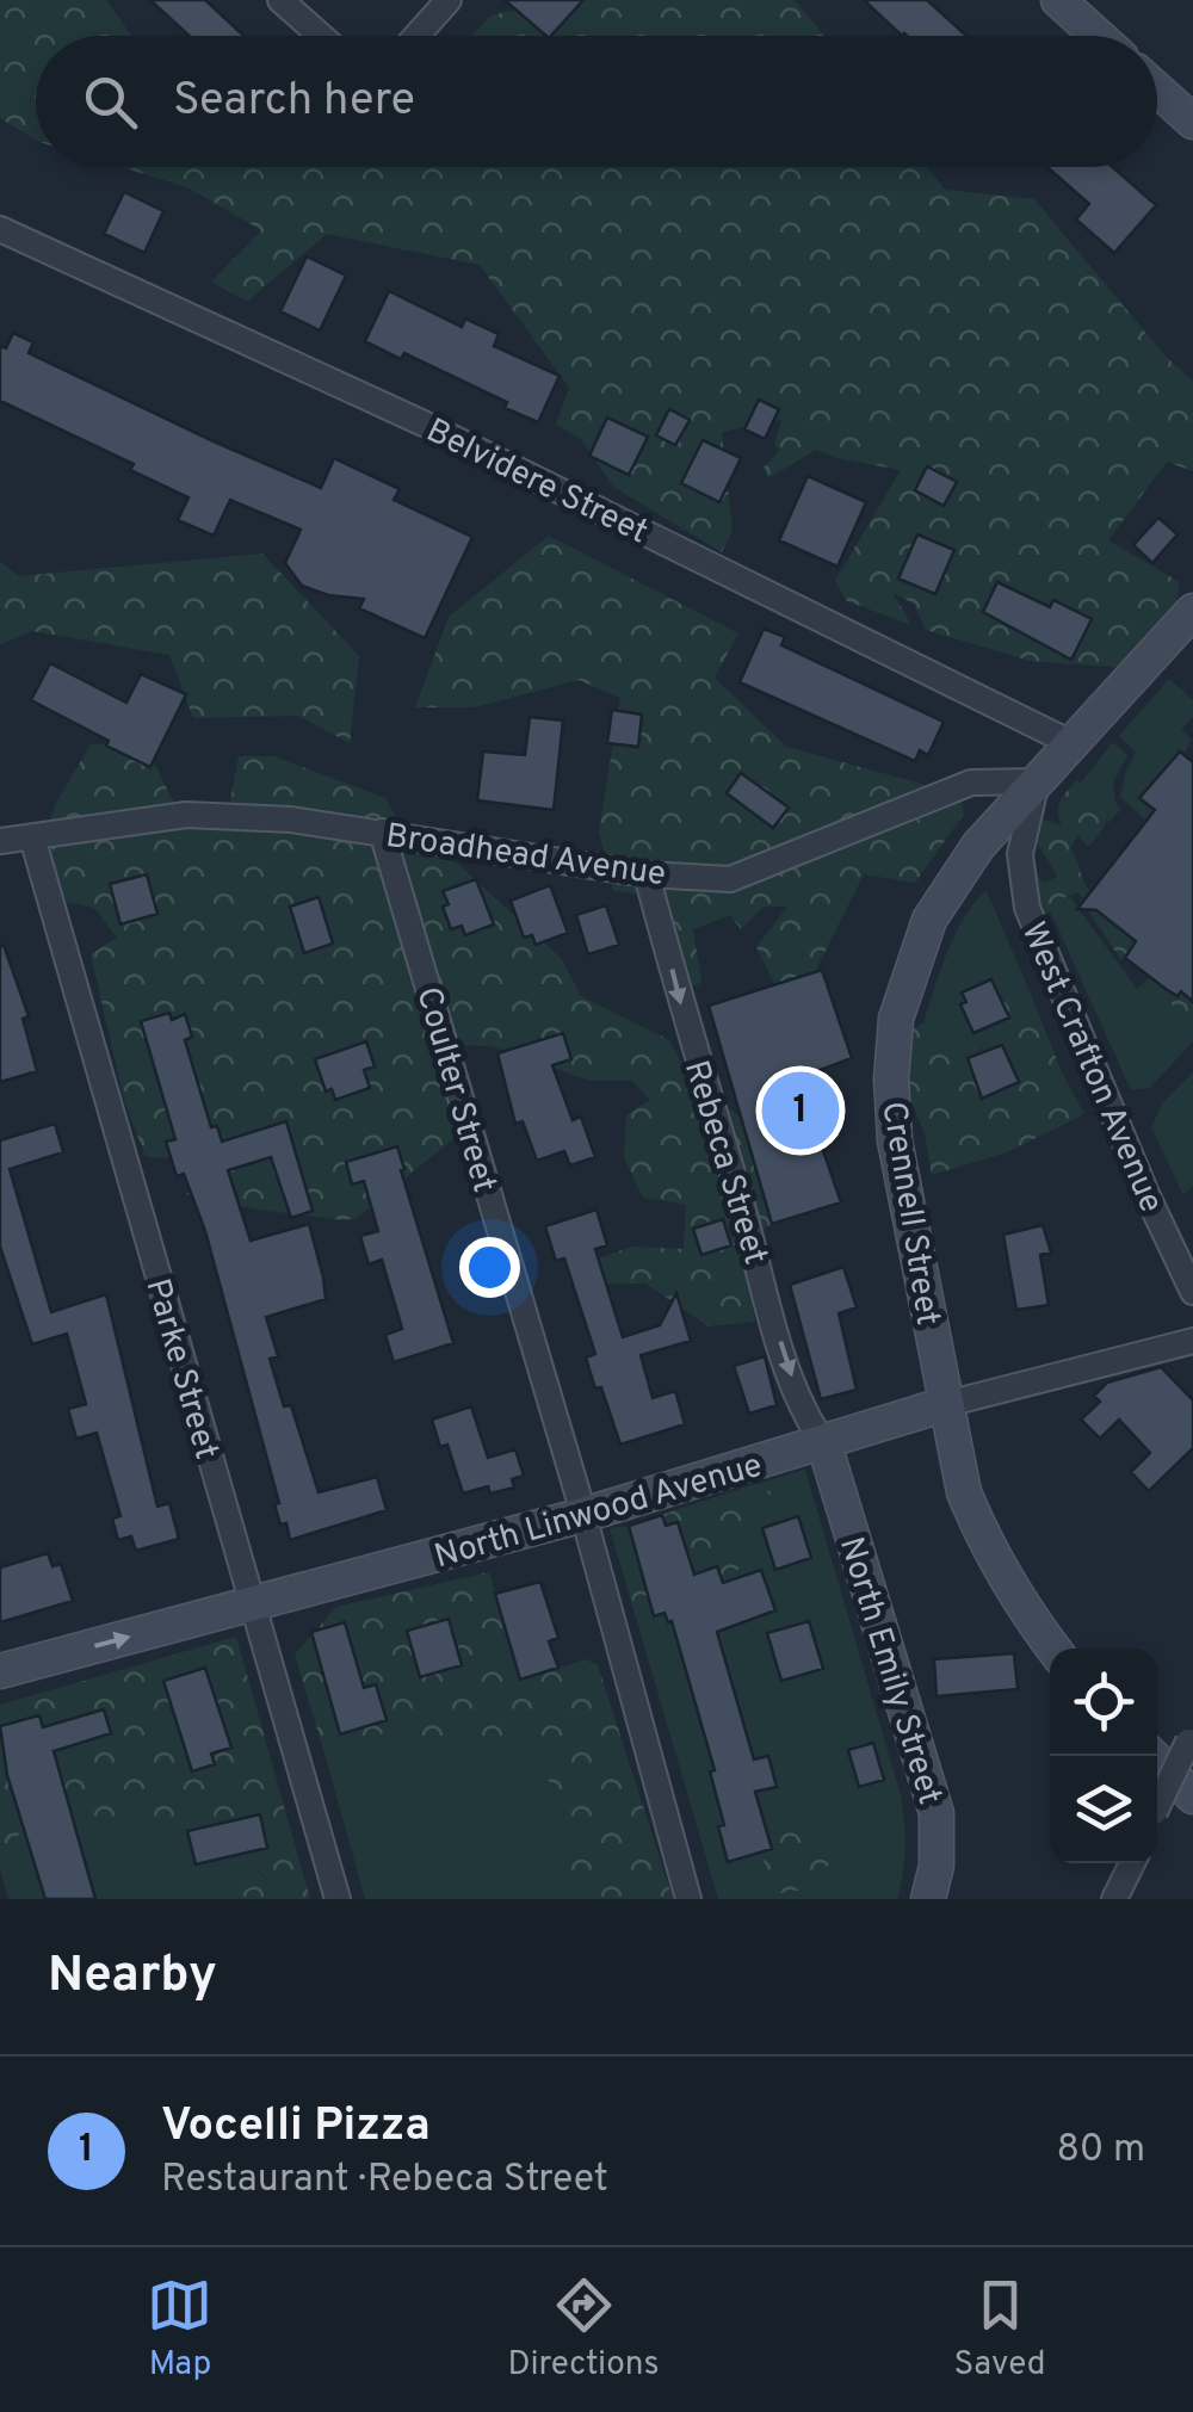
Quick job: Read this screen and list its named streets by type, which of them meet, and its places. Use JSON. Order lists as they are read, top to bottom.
{
  "streets": {
    "street": [
      "Belvidere Street",
      "Broadhead Avenue",
      "West Crafton Avenue",
      "Coulter Street",
      "Rebeca Street",
      "Crennell Street",
      "Parke Street",
      "North Linwood Avenue",
      "North Emily Street"
    ]
  },
  "crossings": [
    ["Belvidere Street", "West Crafton Avenue"],
    ["Broadhead Avenue", "West Crafton Avenue"],
    ["Broadhead Avenue", "Coulter Street"],
    ["Broadhead Avenue", "Rebeca Street"],
    ["Broadhead Avenue", "Crennell Street"],
    ["Broadhead Avenue", "Parke Street"],
    ["West Crafton Avenue", "Crennell Street"],
    ["Coulter Street", "North Linwood Avenue"],
    ["Rebeca Street", "North Linwood Avenue"],
    ["Rebeca Street", "North Emily Street"],
    ["Crennell Street", "North Linwood Avenue"],
    ["Parke Street", "North Linwood Avenue"],
    ["North Linwood Avenue", "North Emily Street"]
  ],
  "one_way": ["Rebeca Street"],
  "page": {
    "search": "Search here",
    "pins": "1",
    "heading": "Nearby",
    "list": [
      {
        "mark": "1",
        "name": "Vocelli Pizza",
        "note": "Restaurant · Rebeca Street",
        "value": "80 m"
      }
    ],
    "nav": ["Map", "Directions", "Saved"]
  }
}
